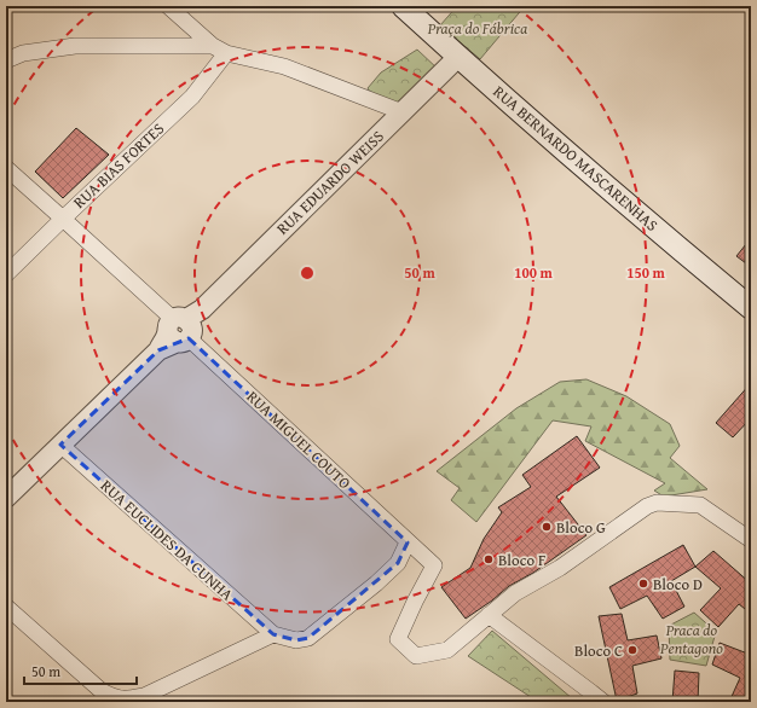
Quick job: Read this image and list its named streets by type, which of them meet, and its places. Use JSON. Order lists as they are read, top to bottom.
{
  "streets": {
    "main road": ["RUA BERNARDO MASCARENHAS"],
    "street": [
      "RUA BIAS FORTES",
      "RUA EDUARDO WEISS",
      "RUA MIGUEL COUTO",
      "RUA EUCLIDES DA CUNHA"
    ]
  },
  "crossings": [
    ["RUA BERNARDO MASCARENHAS", "RUA EDUARDO WEISS"],
    ["RUA BIAS FORTES", "RUA MIGUEL COUTO"],
    ["RUA EDUARDO WEISS", "RUA MIGUEL COUTO"],
    ["RUA EDUARDO WEISS", "RUA EUCLIDES DA CUNHA"]
  ],
  "parks": ["Praça do Fábrica", "Praca do Pentagono"],
  "places": [
    "Bloco G",
    "Bloco F",
    "Bloco D",
    "Bloco C"
  ],
  "scale_bar": "50 m",
  "rings": ["50 m", "100 m", "150 m"]
}
